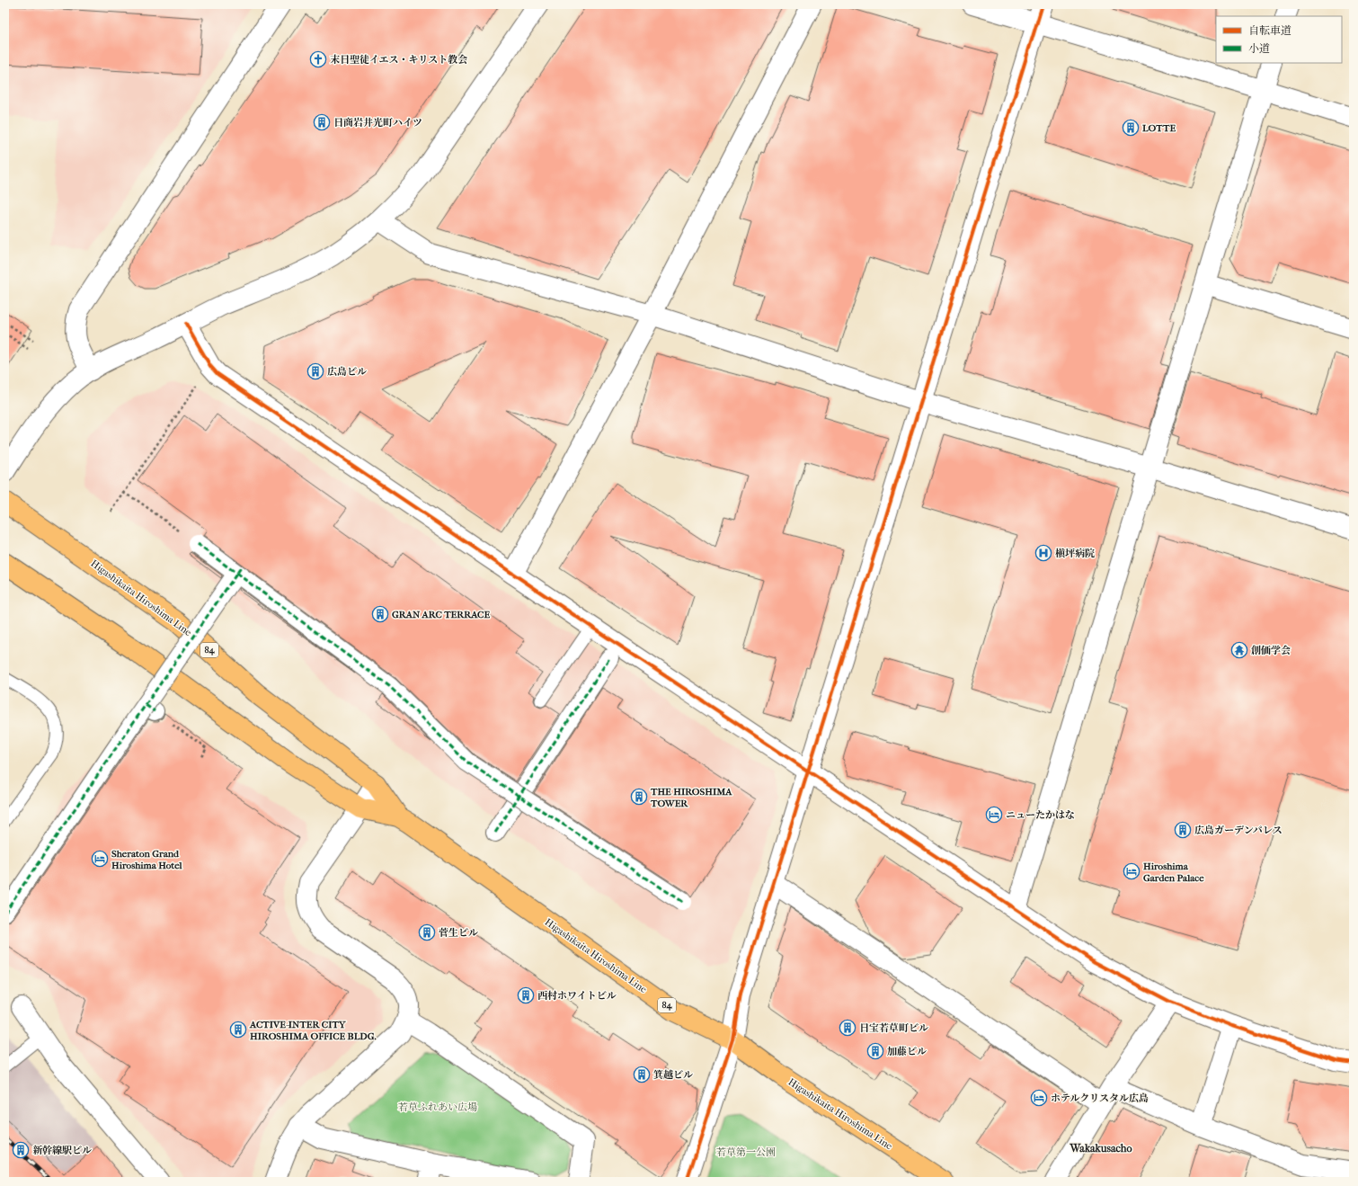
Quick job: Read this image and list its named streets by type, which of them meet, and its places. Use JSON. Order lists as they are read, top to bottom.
{
  "streets": {
    "main road": ["Higashikaita Hiroshima Line", "84"]
  },
  "districts": ["Wakakusacho"],
  "parks": ["若草ふれあい広場", "若草第一公園"],
  "places": {
    "church": ["末日聖徒イエス・キリスト教会"],
    "building": [
      "日商岩井光町ハイツ",
      "LOTTE",
      "広島ビル",
      "GRAN ARC TERRACE",
      "THE HIROSHIMA TOWER",
      "広島ガーデンパレス",
      "菅生ビル",
      "西村ホワイトビル",
      "日宝若草町ビル",
      "ACTIVE-INTER CITY HIROSHIMA OFFICE BLDG.",
      "加藤ビル",
      "箕越ビル",
      "新幹線駅ビル"
    ],
    "hospital": ["槇坪病院"],
    "temple": ["創価学会"],
    "hotel": [
      "ニューたかはな",
      "Sheraton Grand Hiroshima Hotel",
      "Hiroshima Garden Palace",
      "ホテルクリスタル広島"
    ]
  },
  "legend": ["自転車道", "小道"]
}
